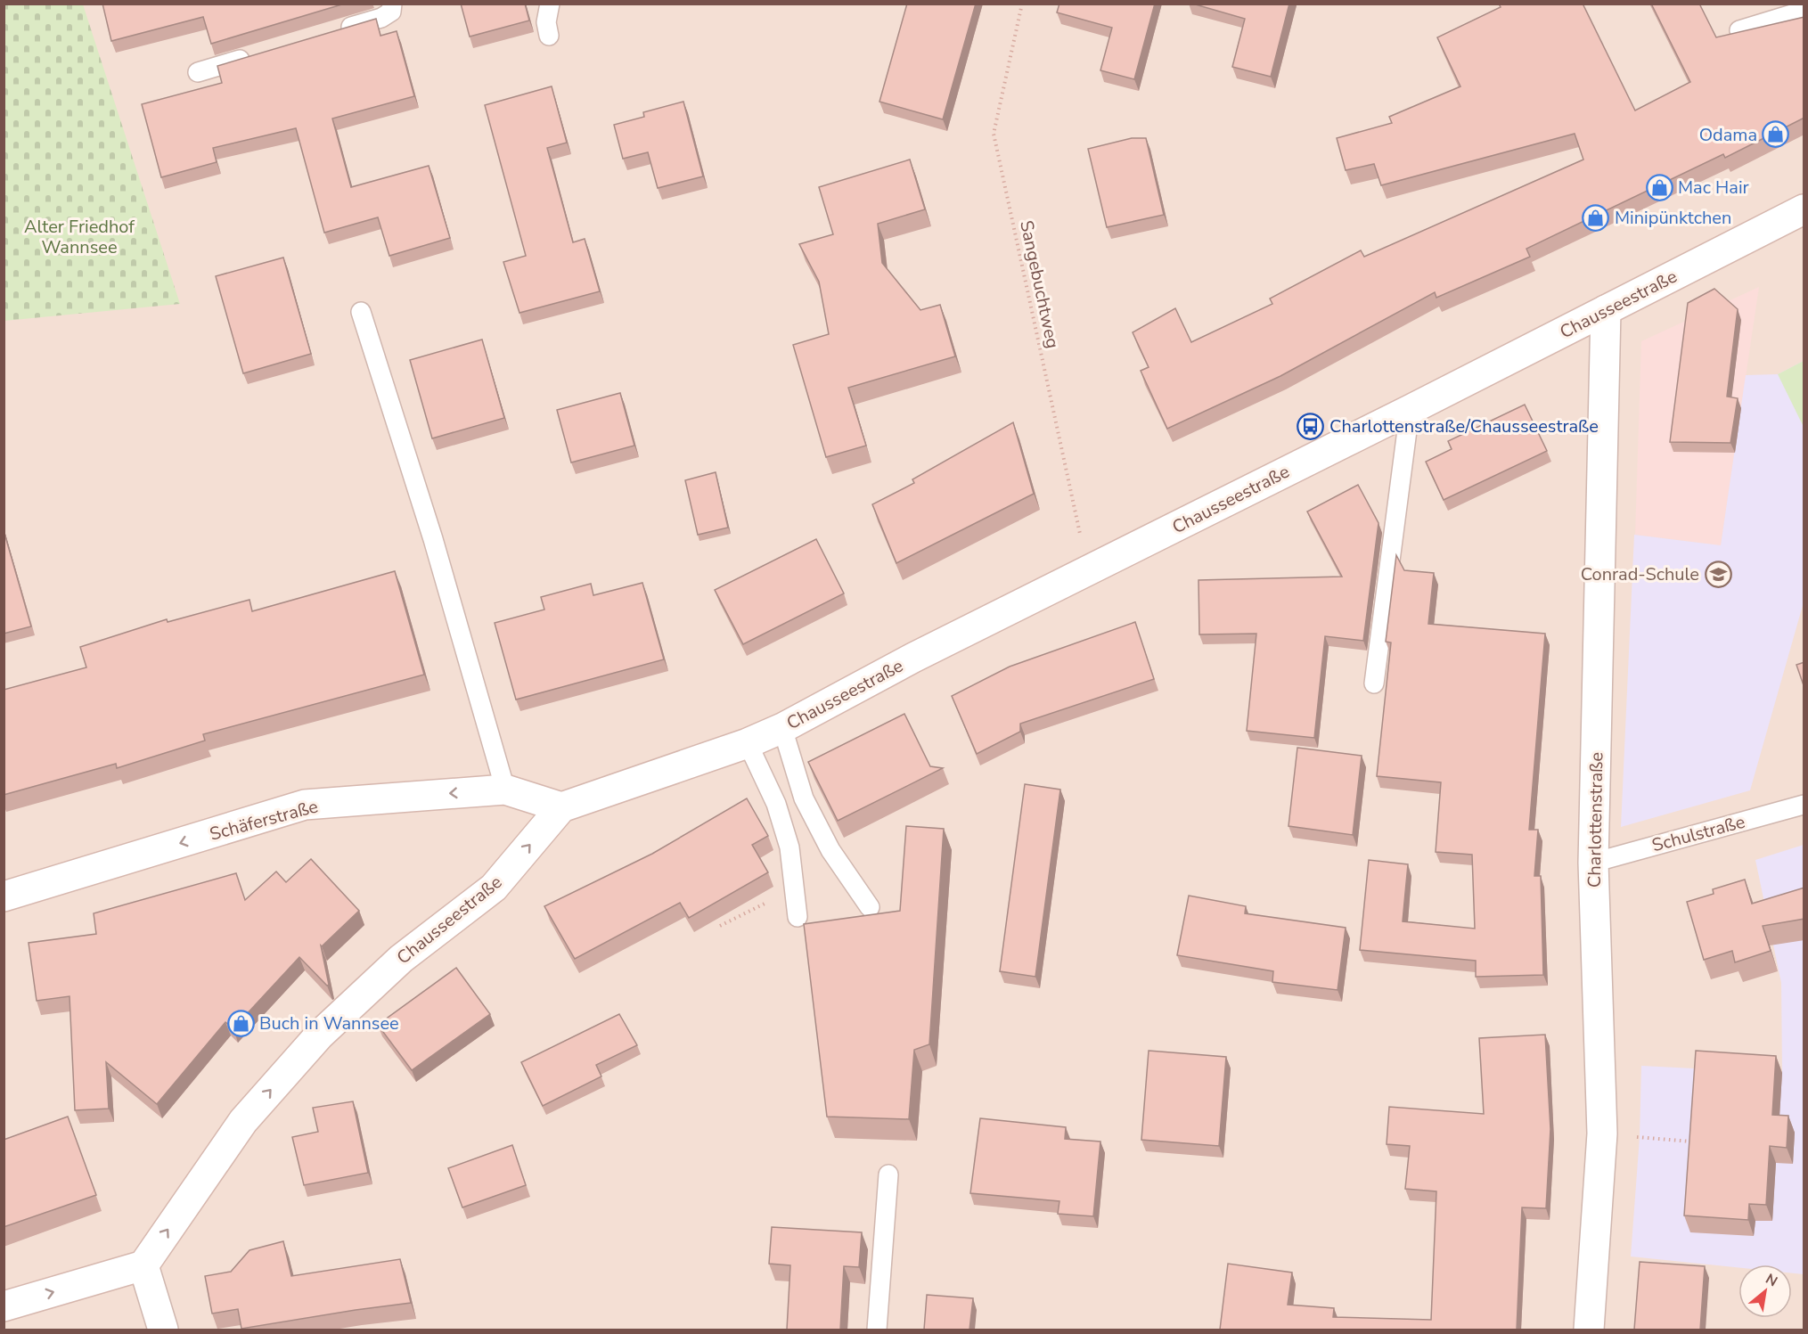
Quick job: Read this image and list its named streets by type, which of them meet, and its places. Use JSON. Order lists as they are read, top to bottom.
{
  "streets": {
    "street": ["Chausseestraße", "Schäferstraße", "Charlottenstraße"],
    "lane": ["Schulstraße"],
    "path": ["Sangebuchtweg"]
  },
  "crossings": [
    ["Sangebuchtweg", "Chausseestraße"],
    ["Chausseestraße", "Schäferstraße"],
    ["Chausseestraße", "Charlottenstraße"],
    ["Charlottenstraße", "Schulstraße"]
  ],
  "one_way": ["Schäferstraße"],
  "parks": ["Alter Friedhof Wannsee"],
  "places": {
    "shop": [
      "Odama",
      "Mac Hair",
      "Minipünktchen",
      "Buch in Wannsee"
    ],
    "bus stop": ["Charlottenstraße/Chausseestraße"],
    "school or university": ["Conrad-Schule"]
  },
  "north": "top right"
}
